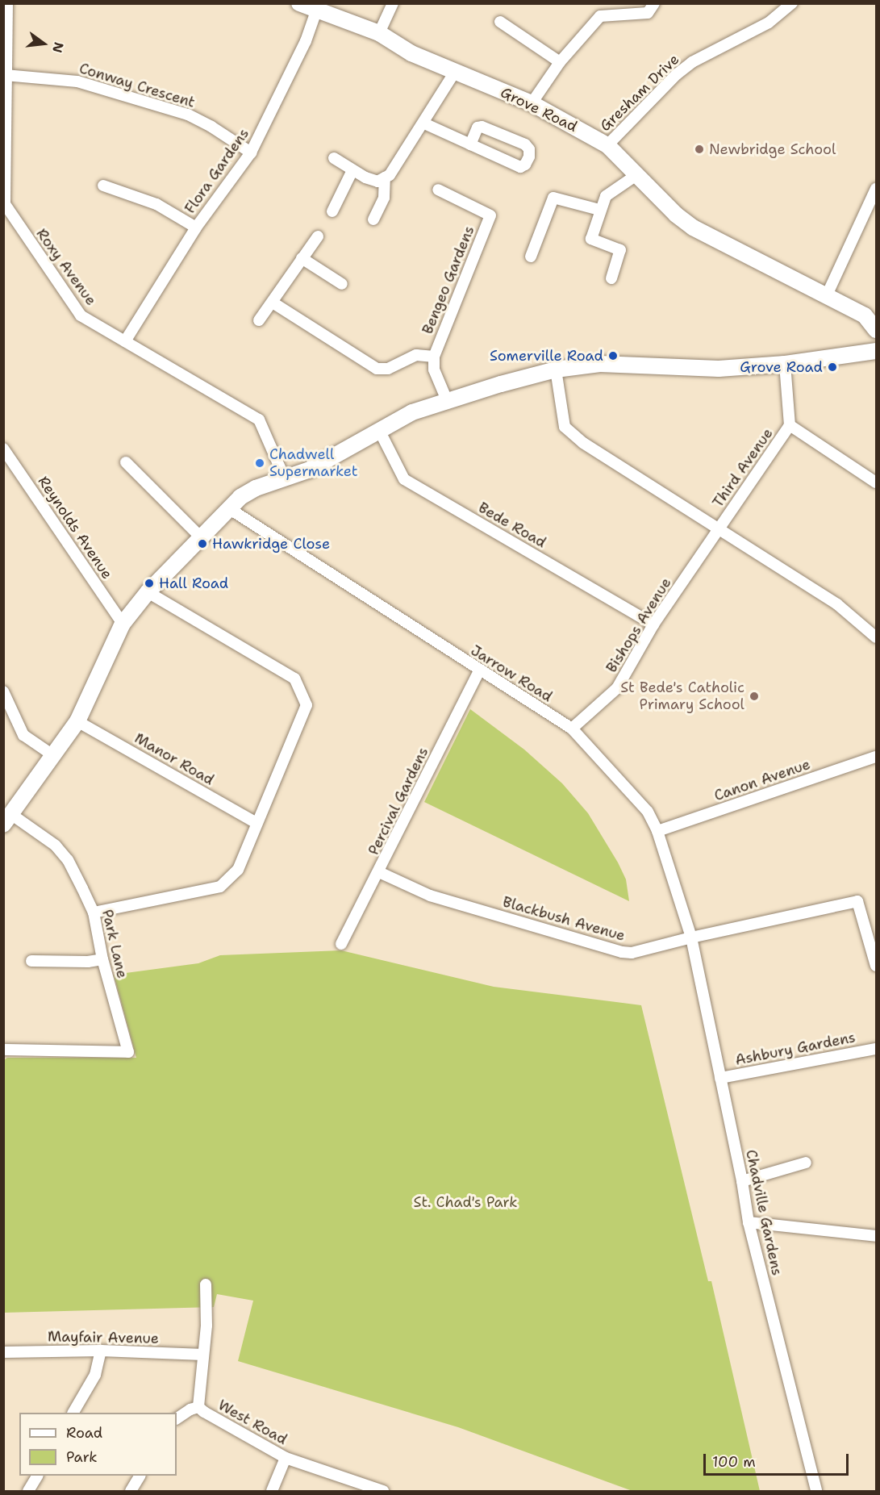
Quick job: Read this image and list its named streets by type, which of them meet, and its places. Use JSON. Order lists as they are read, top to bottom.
{
  "streets": {
    "street": [
      "Conway Crescent",
      "Gresham Drive",
      "Grove Road",
      "Flora Gardens",
      "Roxy Avenue",
      "Bengeo Gardens",
      "Third Avenue",
      "Bede Road",
      "Reynolds Avenue",
      "Bishops Avenue",
      "Jarrow Road",
      "Manor Road",
      "Canon Avenue",
      "Percival Gardens",
      "Blackbush Avenue",
      "Park Lane",
      "Ashbury Gardens",
      "Chadville Gardens",
      "Mayfair Avenue",
      "West Road"
    ]
  },
  "crossings": [
    ["Conway Crescent", "Flora Gardens"],
    ["Conway Crescent", "Roxy Avenue"],
    ["Gresham Drive", "Grove Road"],
    ["Grove Road", "Flora Gardens"],
    ["Flora Gardens", "Roxy Avenue"],
    ["Third Avenue", "Bishops Avenue"],
    ["Bede Road", "Bishops Avenue"],
    ["Bishops Avenue", "Jarrow Road"],
    ["Jarrow Road", "Canon Avenue"],
    ["Jarrow Road", "Percival Gardens"],
    ["Jarrow Road", "Blackbush Avenue"],
    ["Jarrow Road", "Chadville Gardens"],
    ["Percival Gardens", "Blackbush Avenue"],
    ["Blackbush Avenue", "Chadville Gardens"],
    ["Ashbury Gardens", "Chadville Gardens"],
    ["Mayfair Avenue", "West Road"]
  ],
  "parks": ["St. Chad's Park"],
  "places": [
    "Newbridge School",
    "Somerville Road",
    "Grove Road",
    "Chadwell Supermarket",
    "Hawkridge Close",
    "Hall Road",
    "St Bede's Catholic Primary School"
  ],
  "legend": ["Road", "Park"],
  "scale_bar": "100 m",
  "north": "right"
}
